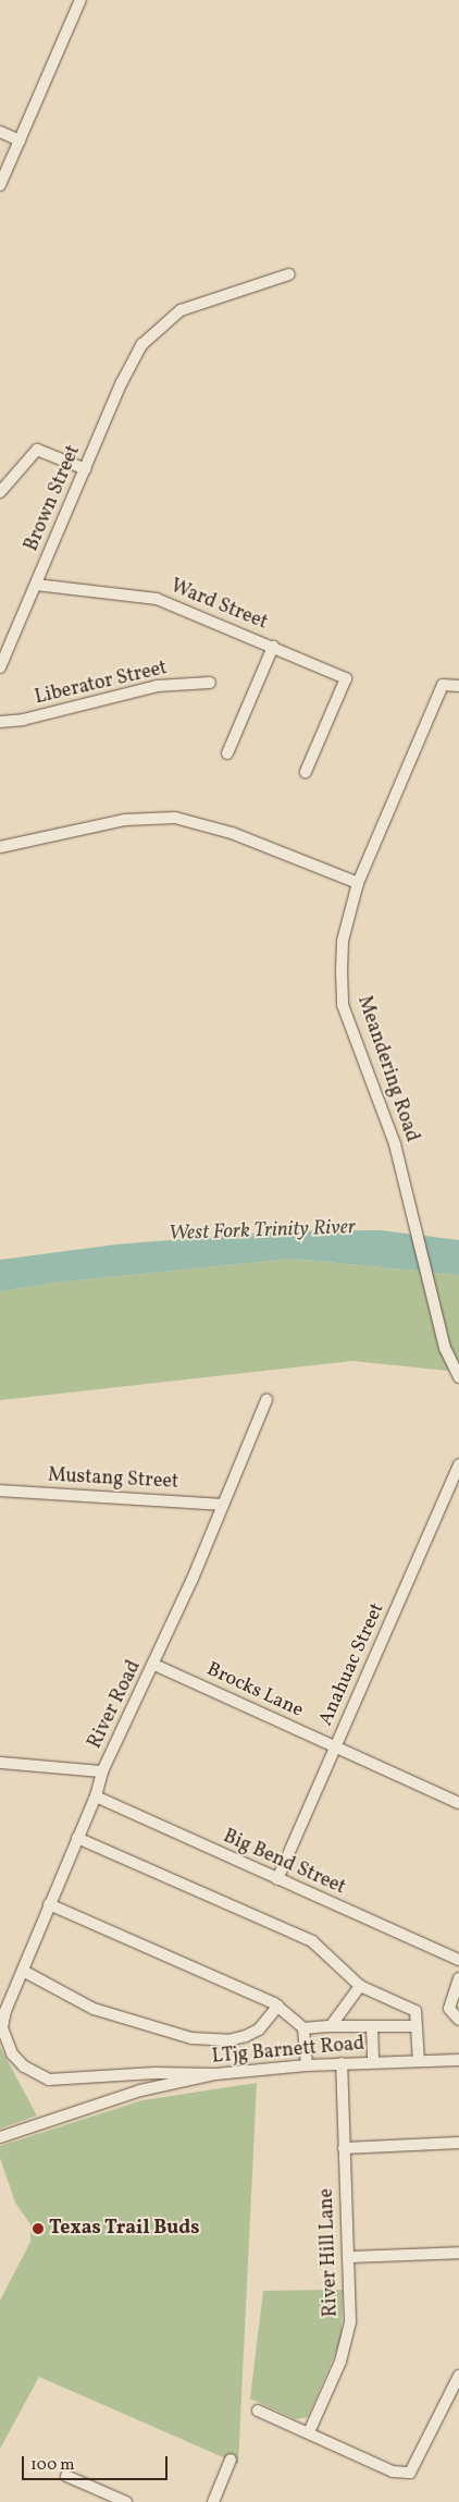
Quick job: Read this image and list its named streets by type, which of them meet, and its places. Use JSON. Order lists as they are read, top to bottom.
{
  "streets": {
    "street": [
      "Brown Street",
      "Ward Street",
      "Liberator Street",
      "Meandering Road",
      "Mustang Street",
      "Anahuac Street",
      "Brocks Lane",
      "River Road",
      "Big Bend Street",
      "LTjg Barnett Road",
      "River Hill Lane"
    ]
  },
  "crossings": [
    ["Brown Street", "Ward Street"],
    ["Mustang Street", "River Road"],
    ["Anahuac Street", "Brocks Lane"],
    ["Anahuac Street", "Big Bend Street"],
    ["Brocks Lane", "River Road"],
    ["River Road", "Big Bend Street"],
    ["River Road", "LTjg Barnett Road"],
    ["LTjg Barnett Road", "River Hill Lane"]
  ],
  "water": ["West Fork Trinity River"],
  "places": ["Texas Trail Buds"],
  "scale_bar": "100 m"
}
